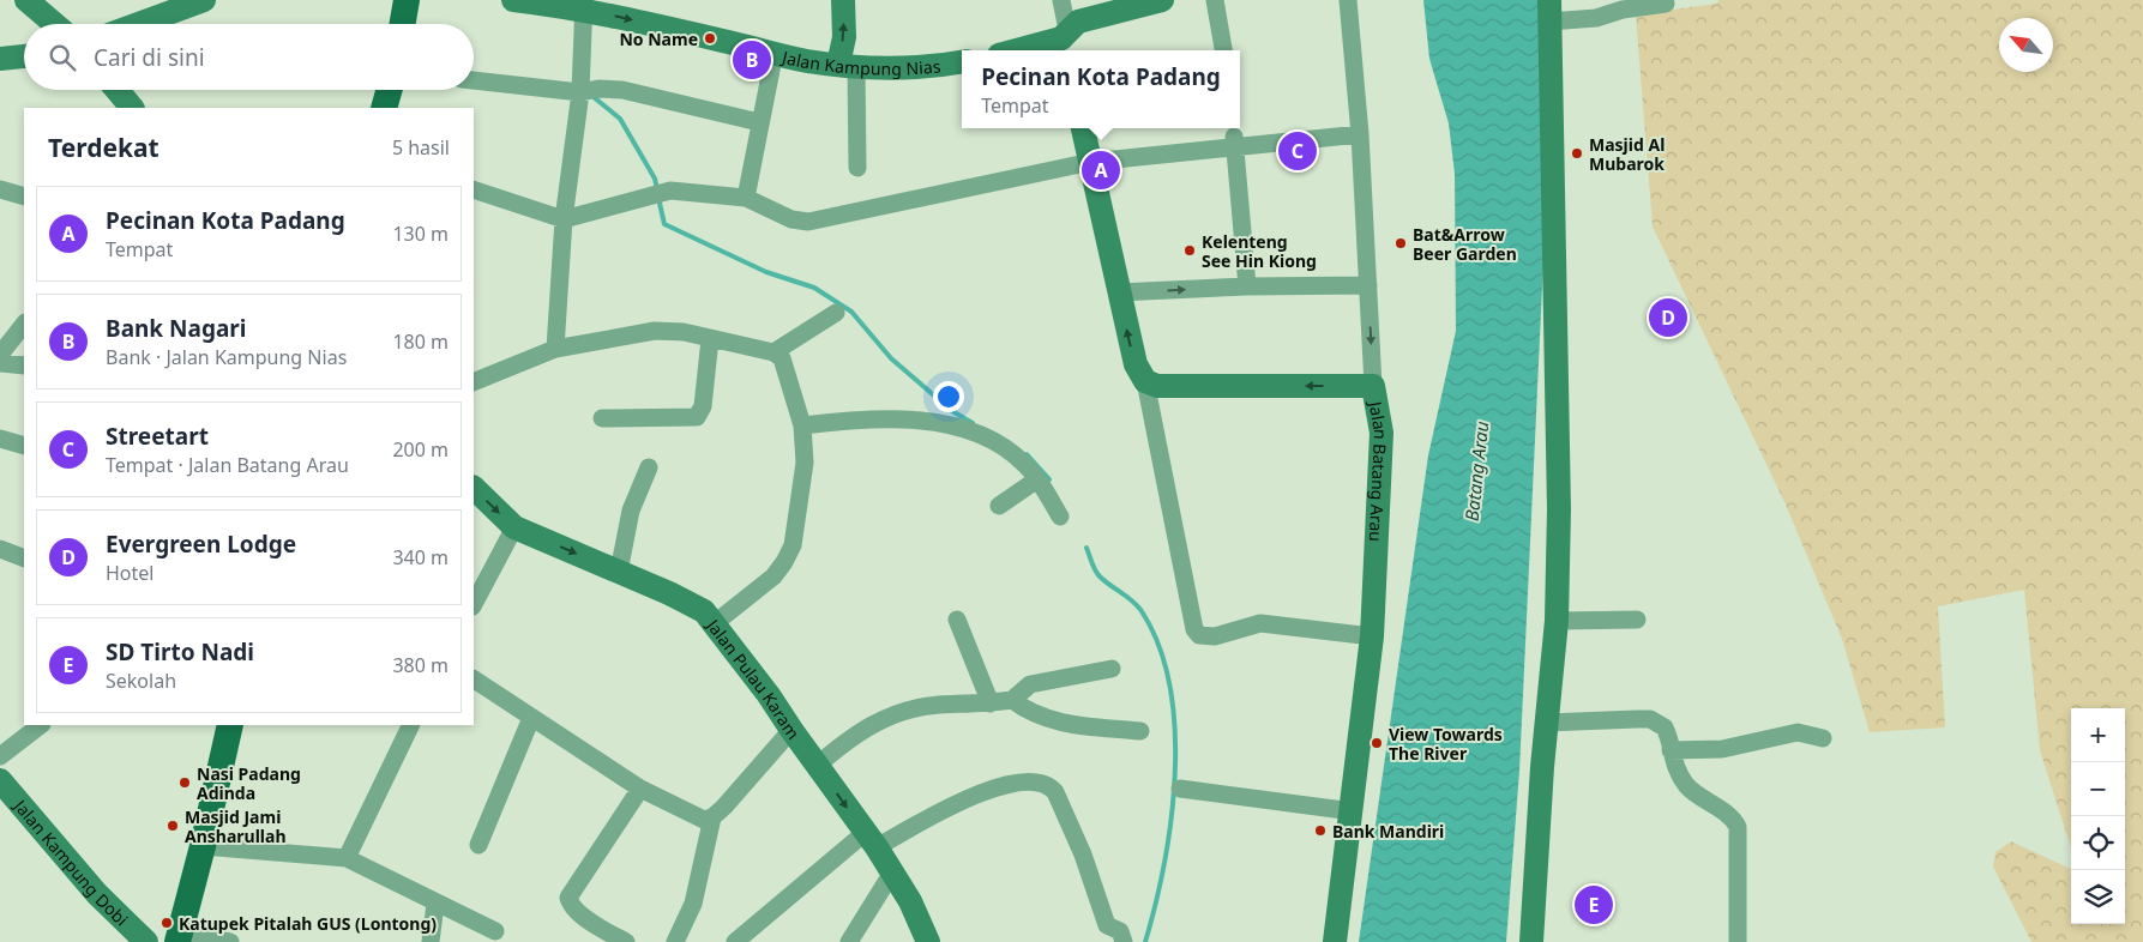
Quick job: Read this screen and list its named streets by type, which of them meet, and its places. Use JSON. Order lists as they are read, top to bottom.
{
  "streets": {
    "street": [
      "Jalan Kampung Nias",
      "Jalan Batang Arau",
      "Jalan Pulau Karam",
      "Jalan Kampung Dobi"
    ]
  },
  "water": ["Batang Arau"],
  "places": [
    "No Name",
    "Masjid Al Mubarok",
    "Bat&Arrow Beer Garden",
    "Kelenteng See Hin Kiong",
    "View Towards The River",
    "Nasi Padang Adinda",
    "Masjid Jami Ansharullah",
    "Bank Mandiri",
    "Katupek Pitalah GUS (Lontong)"
  ],
  "north": "top left",
  "page": {
    "search": "Cari di sini",
    "pins": [
      "B",
      "C",
      "A",
      "D",
      "E"
    ],
    "popup": ["Pecinan Kota Padang", "Tempat"],
    "heading": ["Terdekat", "5 hasil"],
    "list": [
      {
        "mark": "A",
        "name": "Pecinan Kota Padang",
        "note": "Tempat",
        "value": "130 m"
      },
      {
        "mark": "B",
        "name": "Bank Nagari",
        "note": "Bank · Jalan Kampung Nias",
        "value": "180 m"
      },
      {
        "mark": "C",
        "name": "Streetart",
        "note": "Tempat · Jalan Batang Arau",
        "value": "200 m"
      },
      {
        "mark": "D",
        "name": "Evergreen Lodge",
        "note": "Hotel",
        "value": "340 m"
      },
      {
        "mark": "E",
        "name": "SD Tirto Nadi",
        "note": "Sekolah",
        "value": "380 m"
      }
    ],
    "map_buttons": ["+", "−"]
  }
}
